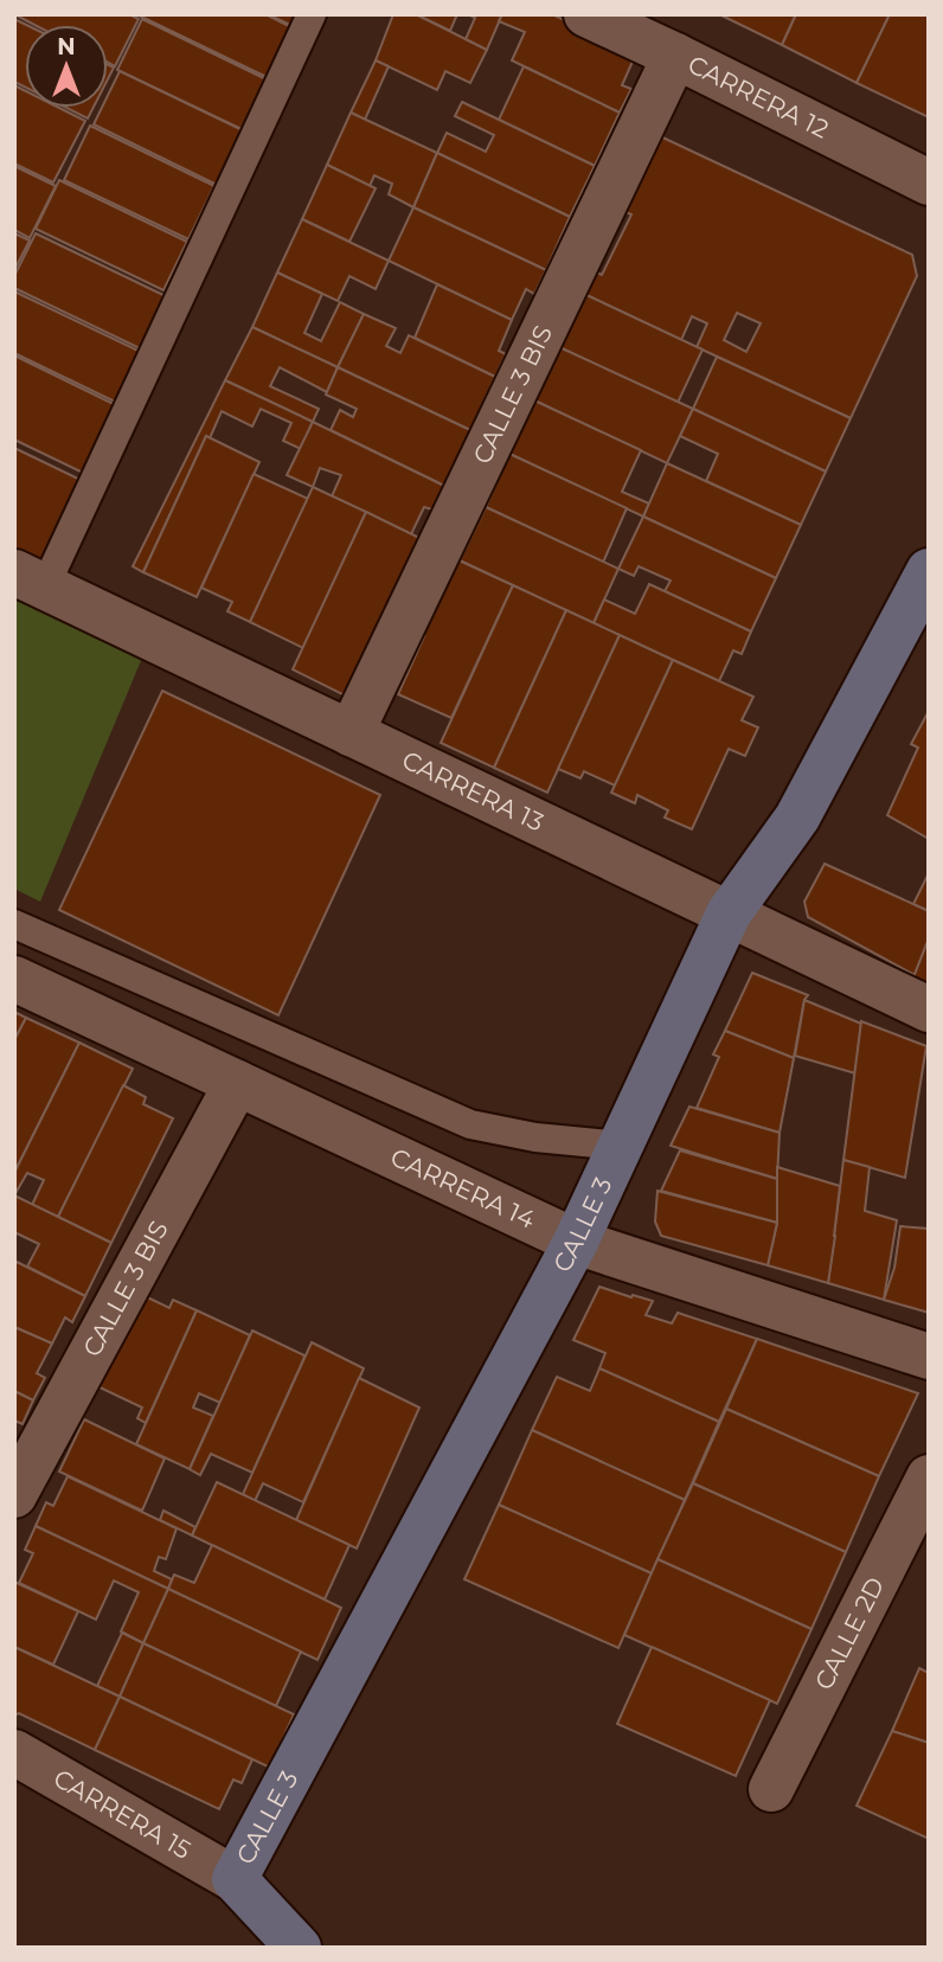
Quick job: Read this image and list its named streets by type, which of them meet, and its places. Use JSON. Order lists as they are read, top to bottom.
{
  "streets": {
    "main road": ["CALLE 3", "CARRERA 15"],
    "street": [
      "CARRERA 12",
      "CALLE 3 BIS",
      "CARRERA 13",
      "CARRERA 14",
      "CALLE 2D"
    ]
  },
  "crossings": [
    ["CARRERA 12", "CALLE 3 BIS"],
    ["CALLE 3 BIS", "CARRERA 13"],
    ["CALLE 3 BIS", "CARRERA 14"],
    ["CARRERA 13", "CALLE 3"],
    ["CARRERA 14", "CALLE 3"],
    ["CALLE 3", "CARRERA 15"]
  ],
  "north": "top"
}
